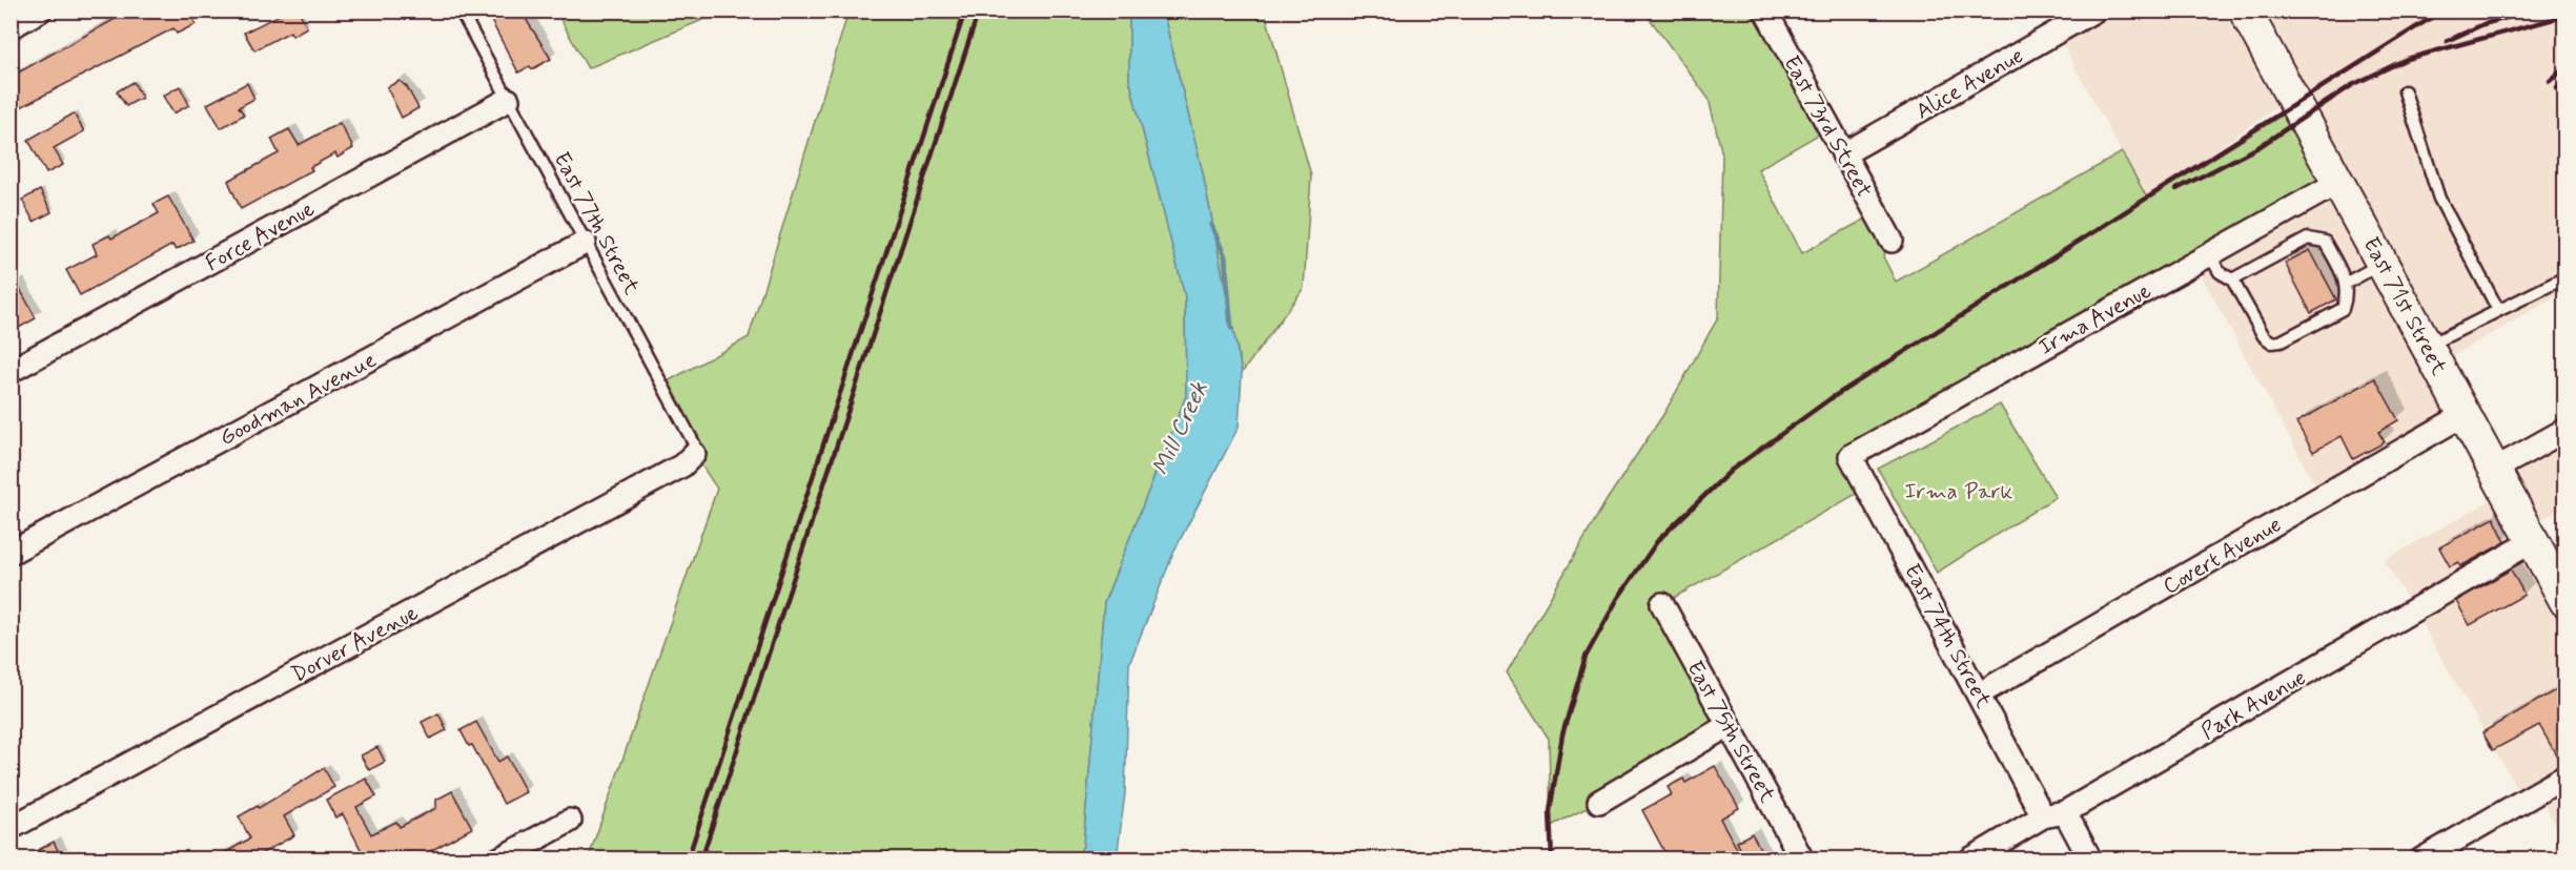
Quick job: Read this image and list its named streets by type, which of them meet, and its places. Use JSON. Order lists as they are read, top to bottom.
{
  "streets": {
    "main road": ["East 71st Street"],
    "street": [
      "Alice Avenue",
      "East 73rd Street",
      "Force Avenue",
      "Irma Avenue",
      "Goodman Avenue",
      "Covert Avenue",
      "East 74th Street",
      "Dorver Avenue",
      "Park Avenue",
      "East 75th Street"
    ],
    "lane": ["East 77th Street"]
  },
  "crossings": [
    ["Alice Avenue", "East 73rd Street"],
    ["East 77th Street", "Force Avenue"],
    ["East 77th Street", "Goodman Avenue"],
    ["East 77th Street", "Dorver Avenue"],
    ["East 71st Street", "Irma Avenue"],
    ["East 71st Street", "Covert Avenue"],
    ["East 71st Street", "Park Avenue"],
    ["Irma Avenue", "East 74th Street"],
    ["Covert Avenue", "East 74th Street"],
    ["East 74th Street", "Park Avenue"]
  ],
  "water": ["Mill Creek"],
  "parks": ["Irma Park"]
}
